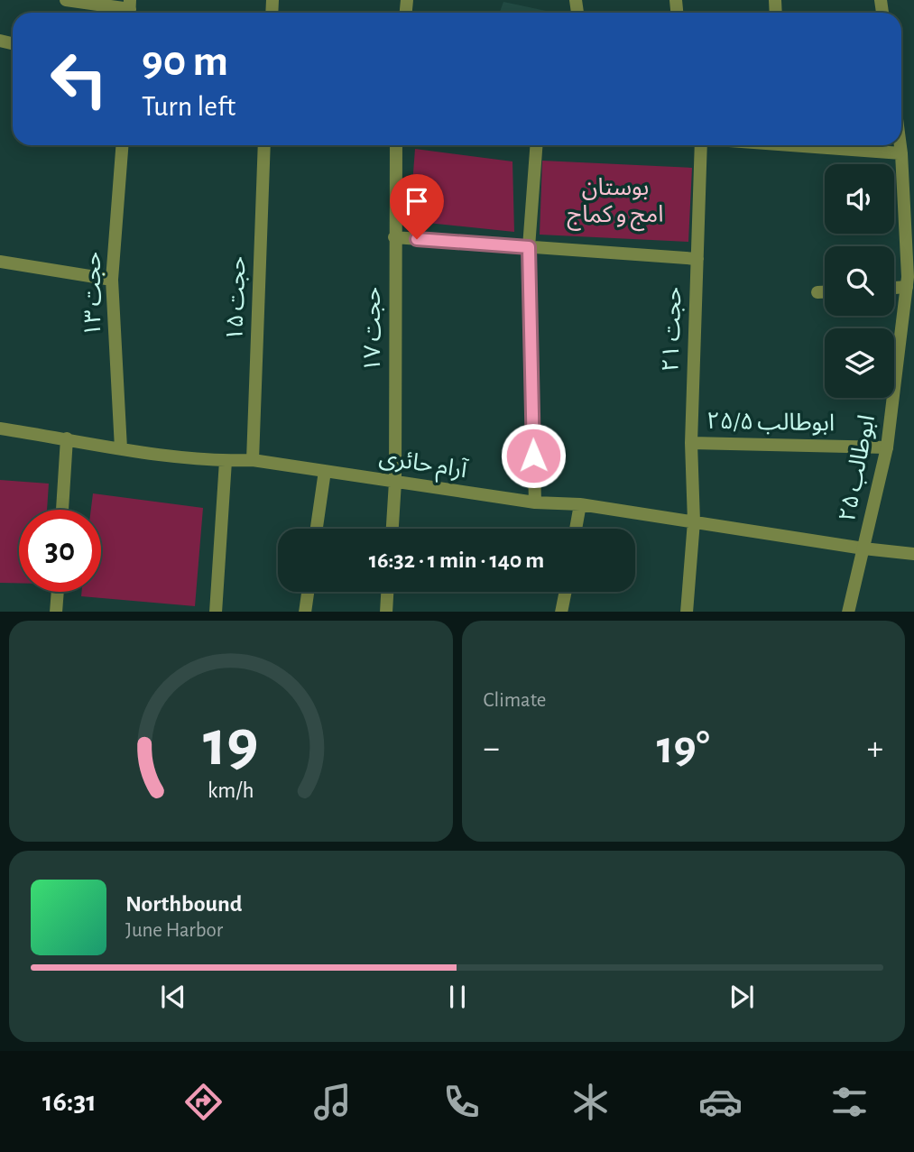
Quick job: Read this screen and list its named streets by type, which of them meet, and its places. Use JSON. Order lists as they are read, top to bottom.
{
  "streets": {
    "street": [
      "حجت ۱۳",
      "حجت ۱۵",
      "حجت ۱۷",
      "حجت ۲۱",
      "ابوطالب ۲۵/۵",
      "آرام حائری",
      "ابوطالب ۲۵"
    ]
  },
  "crossings": [
    ["حجت ۱۳", "آرام حائری"],
    ["حجت ۱۵", "آرام حائری"],
    ["حجت ۱۷", "آرام حائری"],
    ["حجت ۲۱", "ابوطالب ۲۵/۵"],
    ["حجت ۲۱", "آرام حائری"],
    ["ابوطالب ۲۵/۵", "ابوطالب ۲۵"],
    ["آرام حائری", "ابوطالب ۲۵"]
  ],
  "parks": ["بوستان امج و کماج"],
  "page": {
    "turn": ["90 m", "Turn left"],
    "limit": "30",
    "trip": "16:32 · 1 min · 140 m",
    "tile": "Climate",
    "heat": ["−", "19°", "+"],
    "song": ["Northbound", "June Harbor"],
    "tabs": "16:31",
    "gauge": ["19", "km/h"]
  }
}
